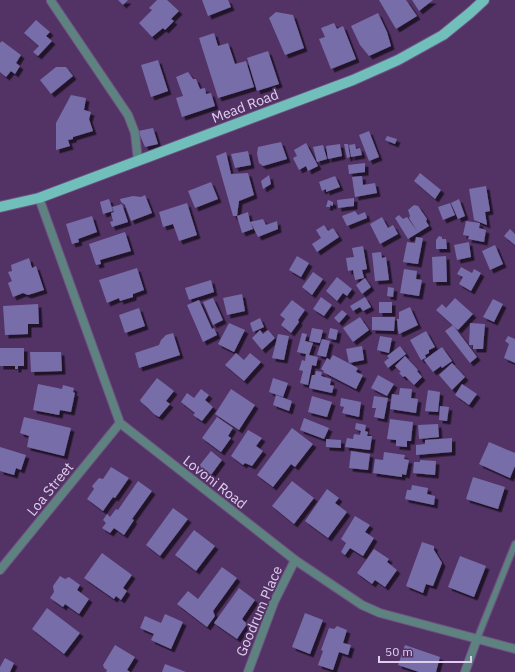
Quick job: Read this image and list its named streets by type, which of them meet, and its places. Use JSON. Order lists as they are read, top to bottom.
{
  "streets": {
    "main road": ["Mead Road"],
    "street": ["Lovoni Road", "Loa Street", "Goodrum Place"]
  },
  "crossings": [
    ["Lovoni Road", "Loa Street"],
    ["Lovoni Road", "Goodrum Place"]
  ],
  "scale_bar": "50 m"
}
